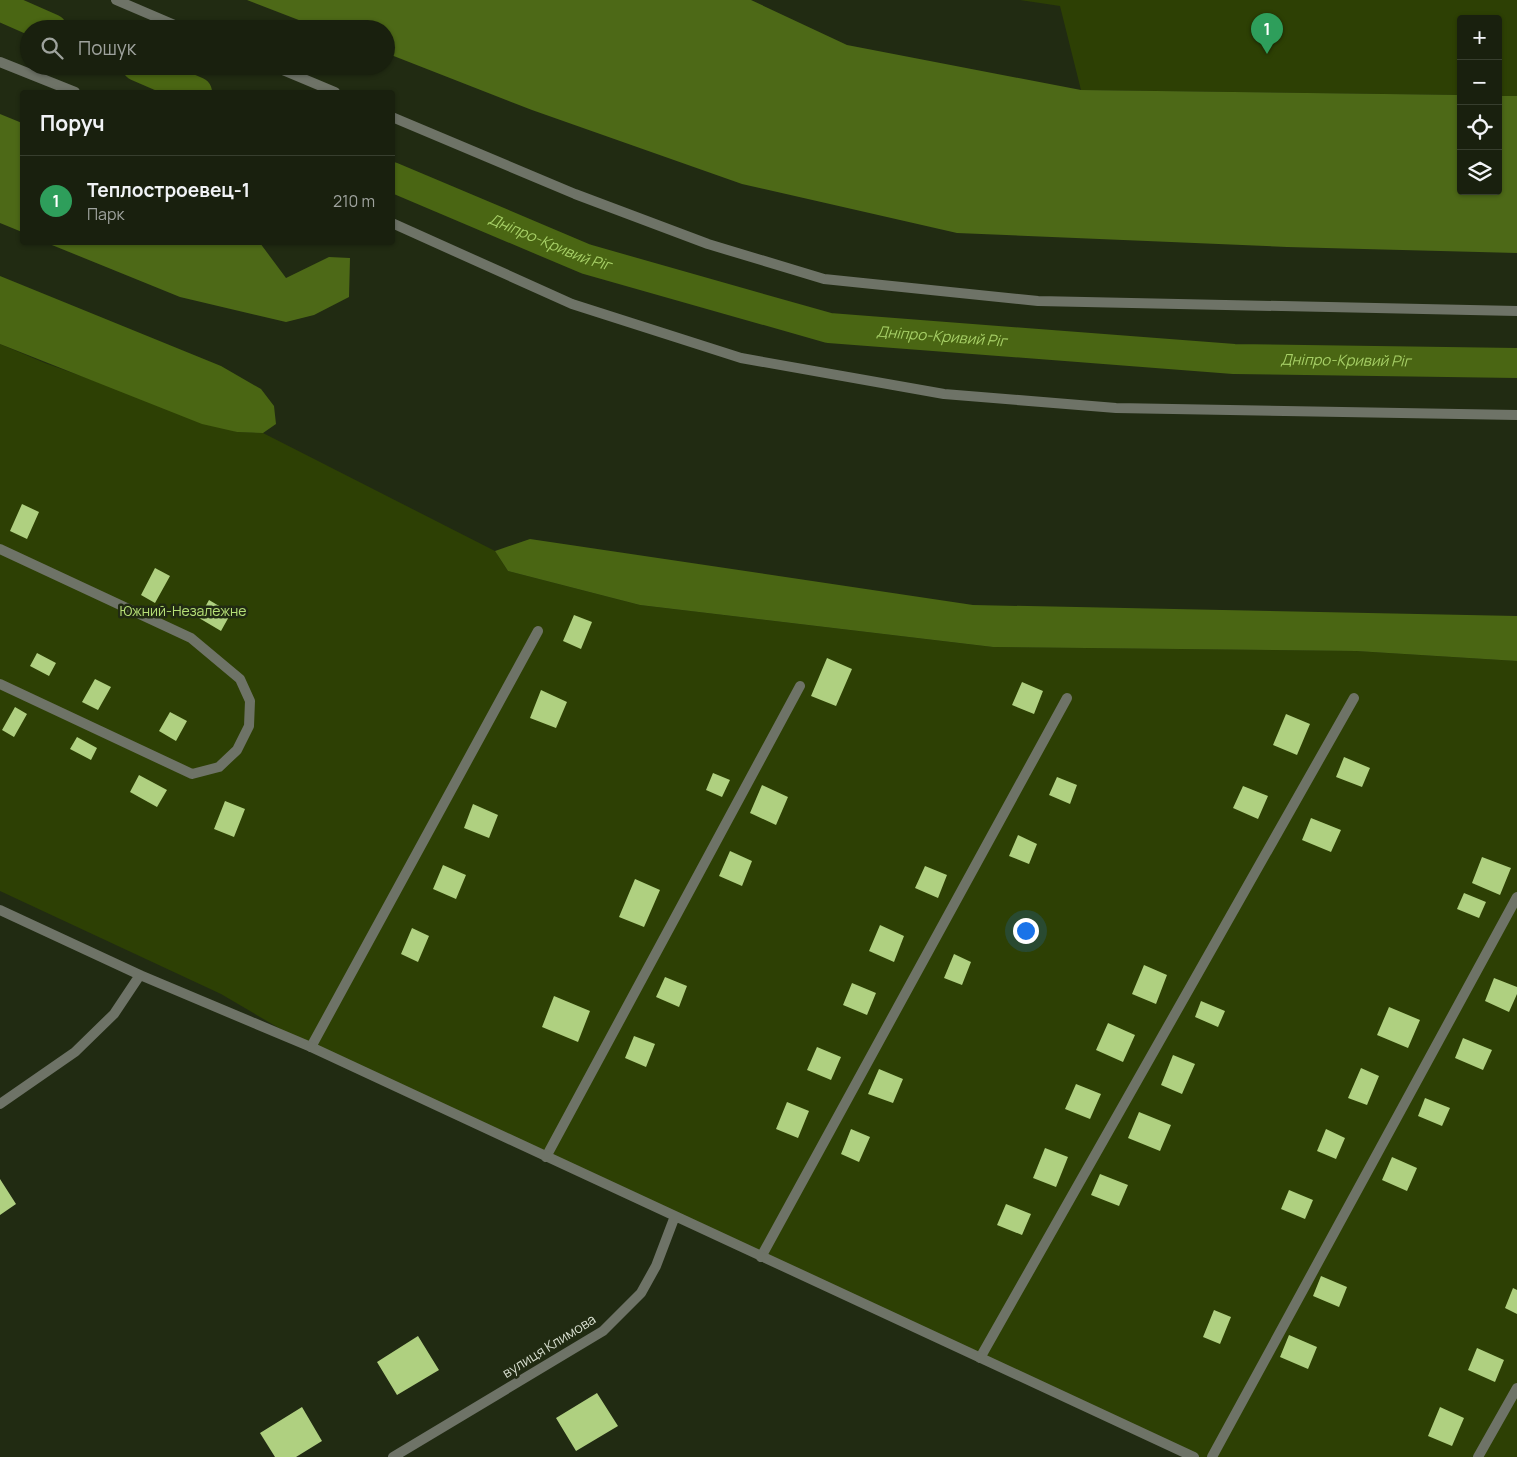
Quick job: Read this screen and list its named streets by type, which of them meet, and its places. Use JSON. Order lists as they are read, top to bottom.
{
  "streets": {
    "street": ["вулиця Климова"]
  },
  "water": ["Дніпро-Кривий Ріг"],
  "parks": ["Южний-Незалежне"],
  "page": {
    "pins": "1",
    "map_buttons": ["+", "−"],
    "search": "Пошук",
    "heading": "Поруч",
    "list": [
      {
        "mark": "1",
        "name": "Теплостроевец-1",
        "note": "Парк",
        "value": "210 m"
      }
    ]
  }
}
